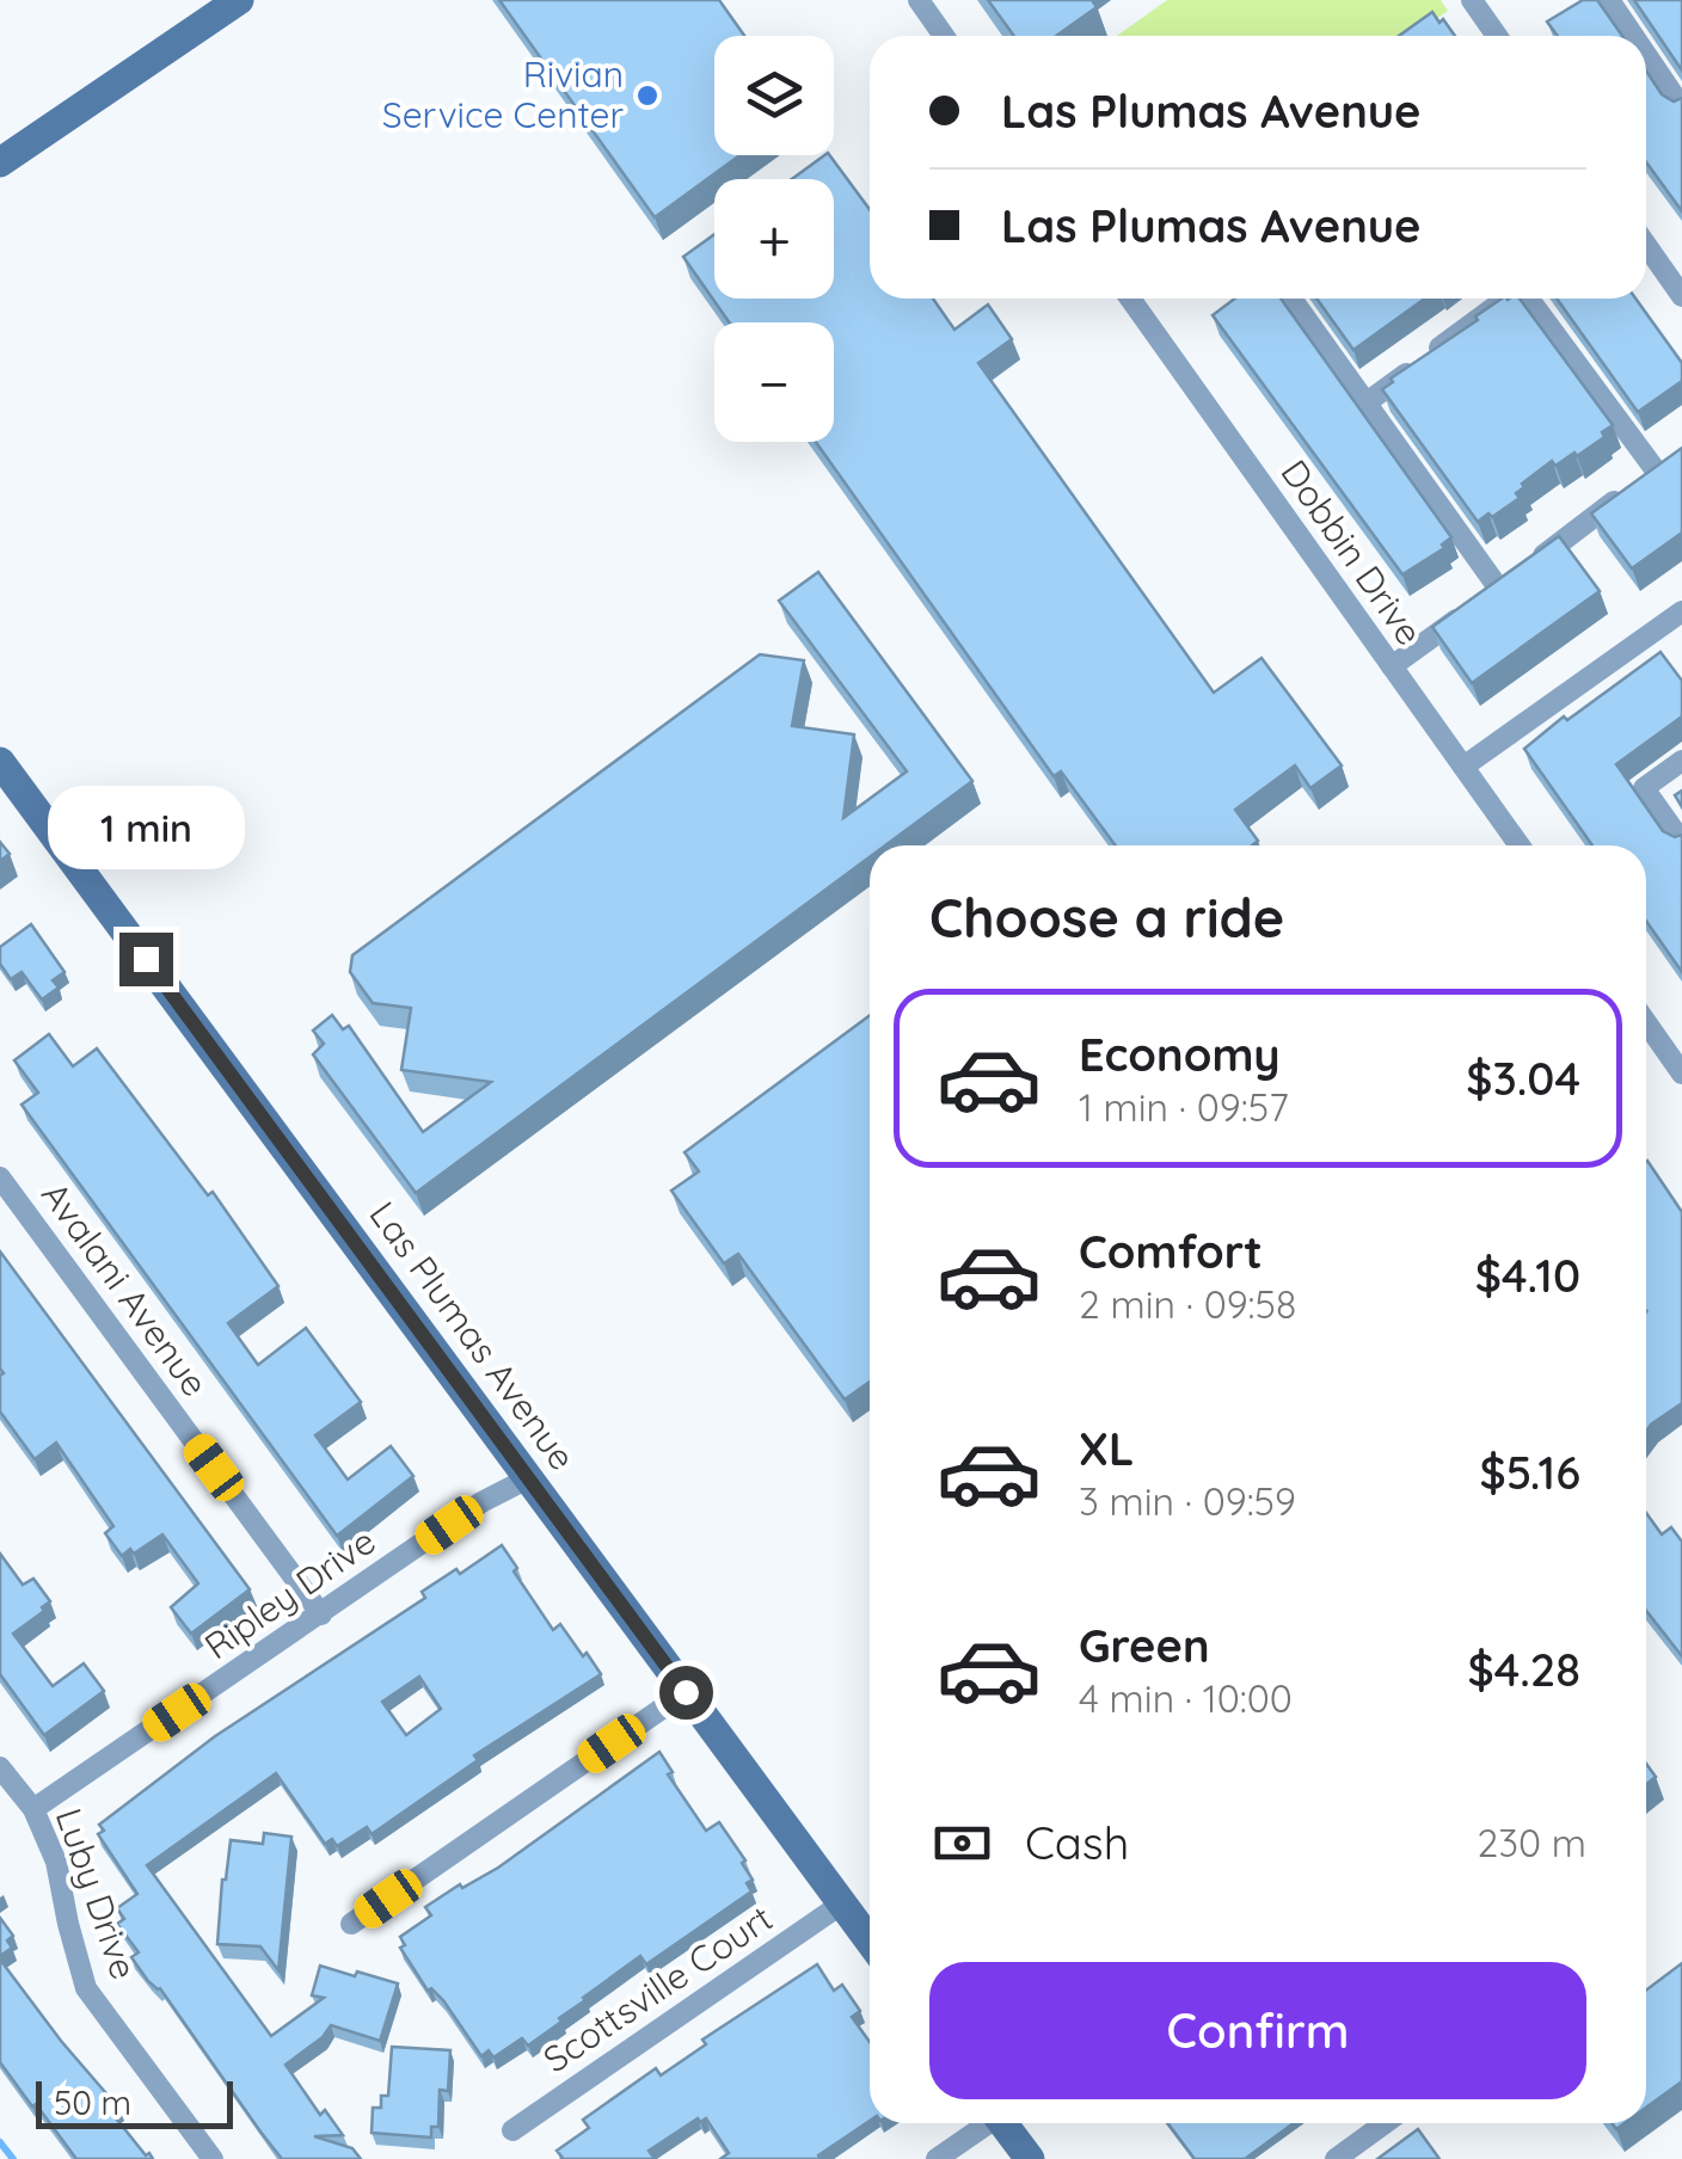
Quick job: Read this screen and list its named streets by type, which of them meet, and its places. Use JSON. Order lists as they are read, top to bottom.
{
  "streets": {
    "street": [
      "Dobbin Drive",
      "Avalani Avenue",
      "Las Plumas Avenue",
      "Ripley Drive",
      "Luby Drive",
      "Scottsville Court"
    ]
  },
  "crossings": [
    ["Avalani Avenue", "Ripley Drive"],
    ["Las Plumas Avenue", "Ripley Drive"],
    ["Las Plumas Avenue", "Scottsville Court"],
    ["Ripley Drive", "Luby Drive"]
  ],
  "places": ["Rivian Service Center"],
  "scale_bar": "50 m",
  "page": {
    "map_buttons": ["+", "−"],
    "banner": ["Las Plumas Avenue", "Las Plumas Avenue"],
    "bubble": "1 min",
    "heading": "Choose a ride",
    "list": [
      {
        "name": "Economy",
        "note": "1 min · 09:57",
        "value": "$3.04"
      },
      {
        "name": "Comfort",
        "note": "2 min · 09:58",
        "value": "$4.10"
      },
      {
        "name": "XL",
        "note": "3 min · 09:59",
        "value": "$5.16"
      },
      {
        "name": "Green",
        "note": "4 min · 10:00",
        "value": "$4.28"
      }
    ],
    "pay": ["Cash", "230 m"],
    "buttons": "Confirm",
    "scale": "50 m"
  }
}
